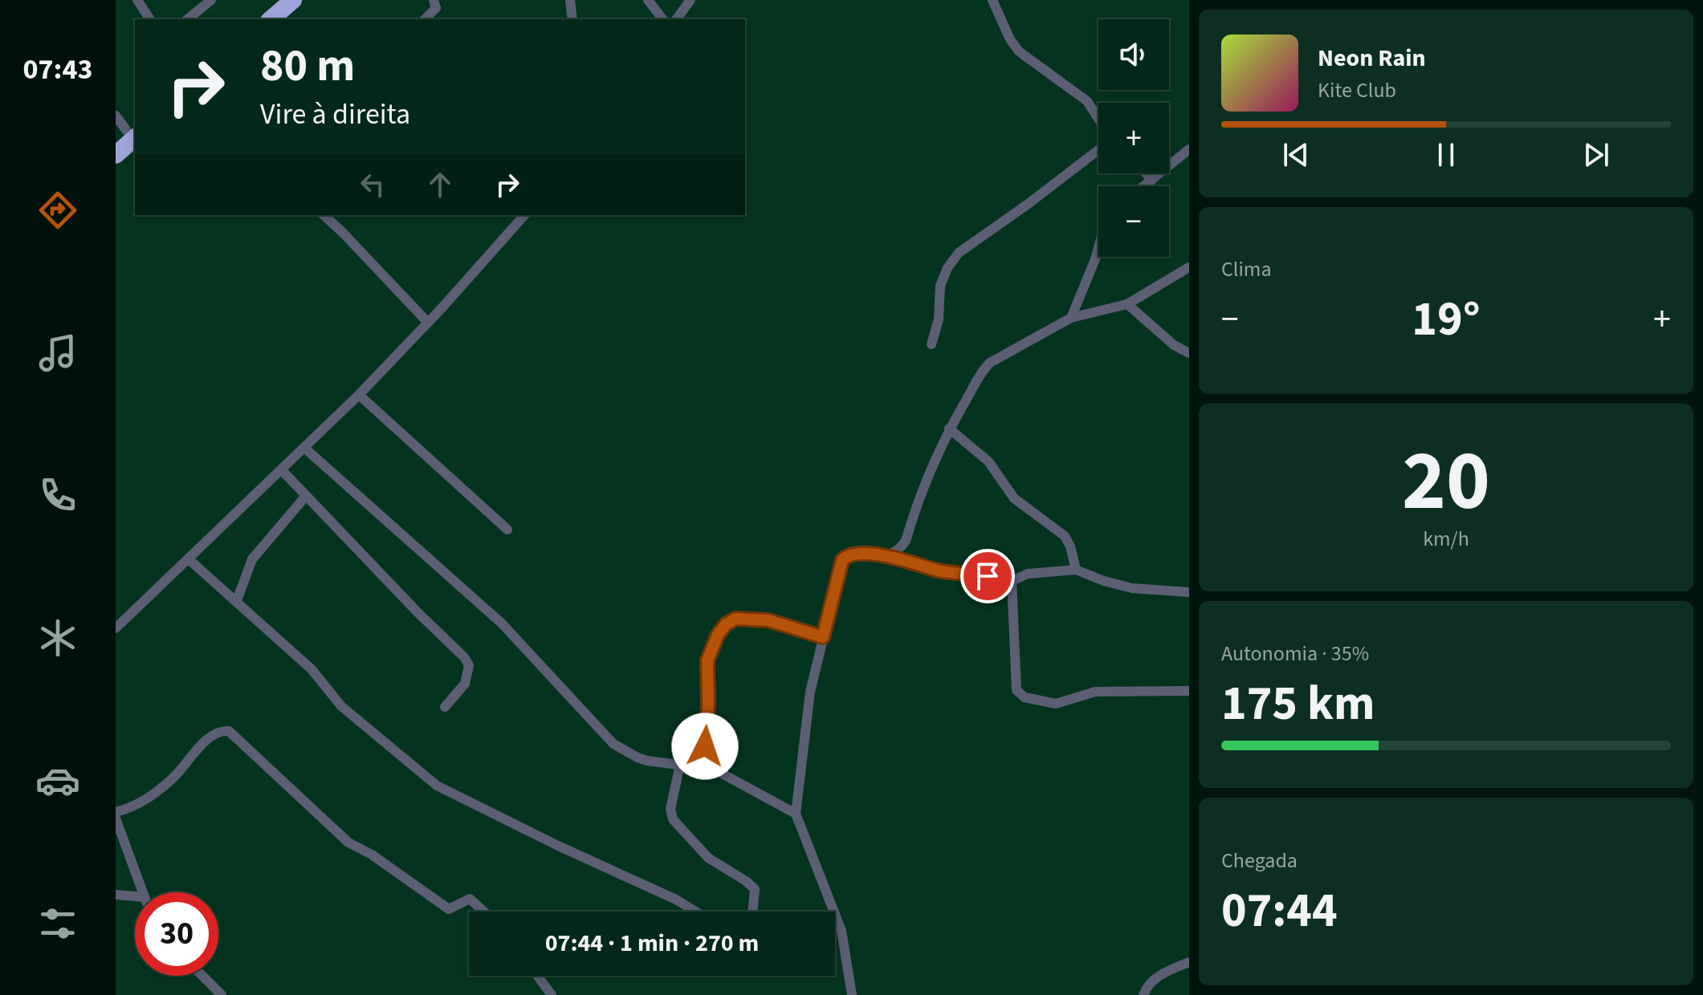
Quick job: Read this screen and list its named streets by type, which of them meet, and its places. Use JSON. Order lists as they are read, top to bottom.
{
  "page": {
    "tabs": "07:43",
    "map_buttons": ["+", "−"],
    "turn": ["80 m", "Vire à direita"],
    "song": ["Neon Rain", "Kite Club"],
    "tile": [
      "Clima",
      ["20", "km/h"],
      ["Autonomia · 35%", "175 km"],
      ["Chegada", "07:44"]
    ],
    "heat": ["−", "19°", "+"],
    "limit": "30",
    "trip": "07:44 · 1 min · 270 m"
  }
}
